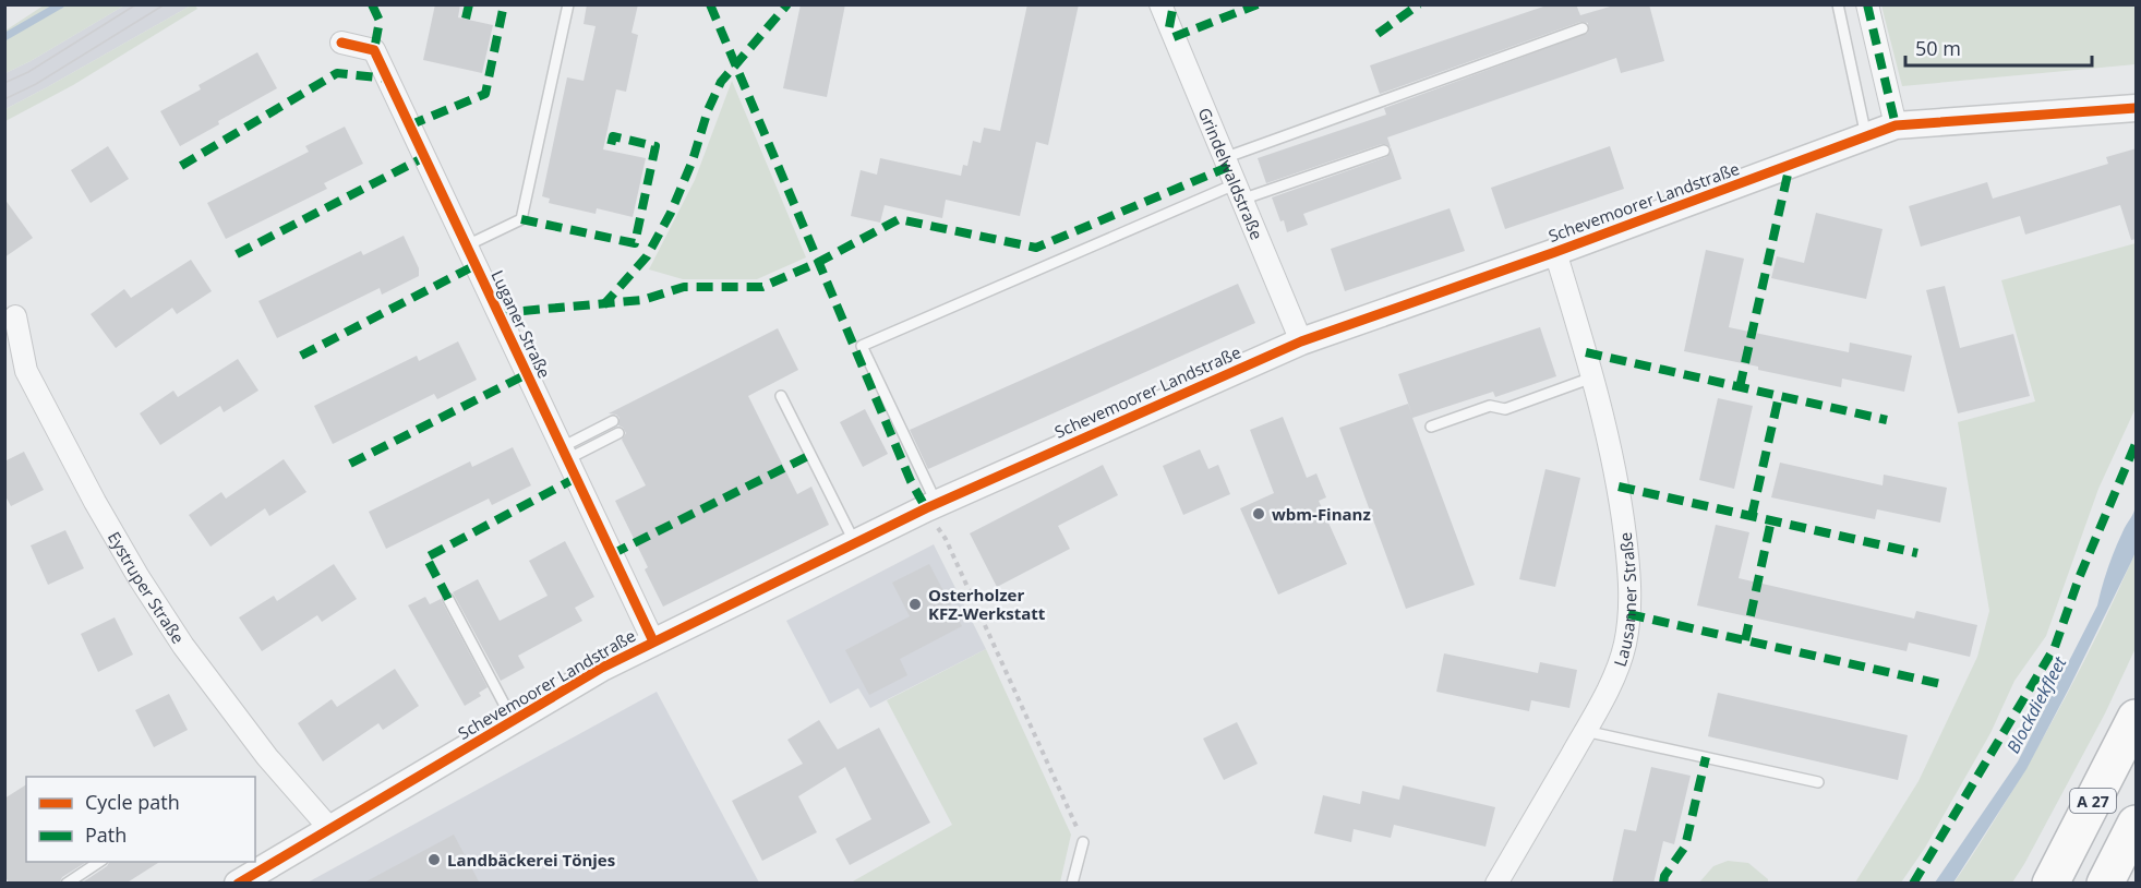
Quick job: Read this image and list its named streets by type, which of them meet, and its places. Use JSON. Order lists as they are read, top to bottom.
{
  "streets": {
    "highway": ["A 27"],
    "street": [
      "Grindelwaldstraße",
      "Schevemoorer Landstraße",
      "Luganer Straße",
      "Eystruper Straße",
      "Lausanner Straße"
    ]
  },
  "crossings": [
    ["Grindelwaldstraße", "Schevemoorer Landstraße"],
    ["Schevemoorer Landstraße", "Luganer Straße"],
    ["Schevemoorer Landstraße", "Eystruper Straße"],
    ["Schevemoorer Landstraße", "Lausanner Straße"]
  ],
  "water": ["Blockdiekfleet"],
  "places": ["wbm-Finanz", "Osterholzer KFZ-Werkstatt", "Landbäckerei Tönjes"],
  "legend": ["Cycle path", "Path"],
  "scale_bar": "50 m"
}
